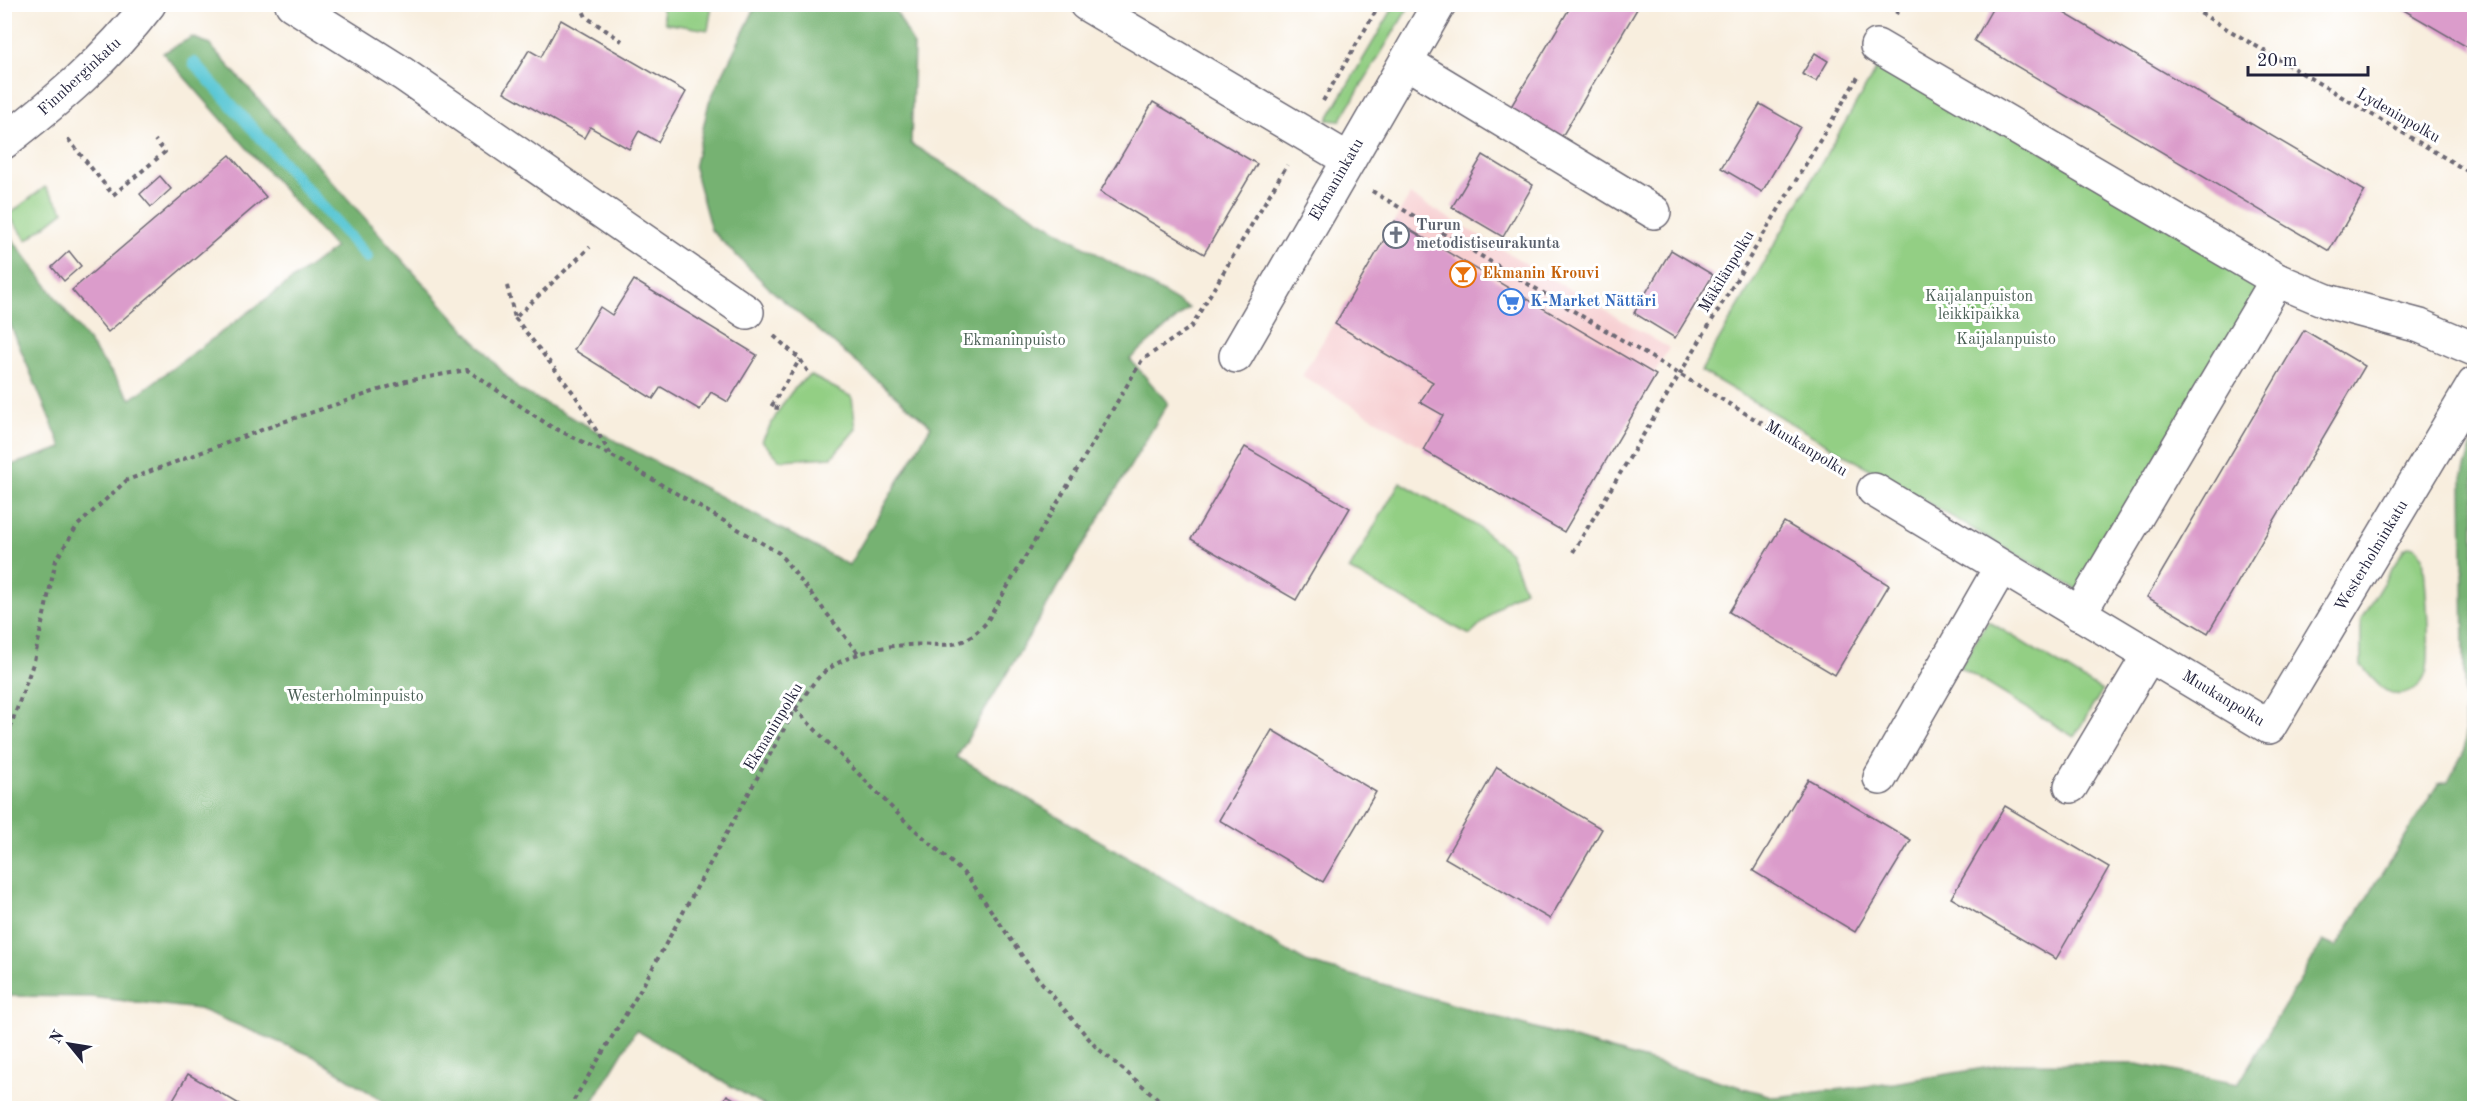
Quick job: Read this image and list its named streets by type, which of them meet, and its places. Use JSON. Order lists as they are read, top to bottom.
{
  "streets": {
    "street": [
      "Finnberginkatu",
      "Ekmaninkatu",
      "Muukanpolku",
      "Westerholminkatu"
    ],
    "path": ["Lydeninpolku", "Mäkilänpolku", "Ekmaninpolku"]
  },
  "crossings": [
    ["Ekmaninkatu", "Muukanpolku"],
    ["Mäkilänpolku", "Muukanpolku"],
    ["Muukanpolku", "Westerholminkatu"]
  ],
  "parks": [
    "Kaijalanpuiston leikkipaikka",
    "Kaijalanpuisto",
    "Ekmaninpuisto",
    "Westerholminpuisto"
  ],
  "places": {
    "church": ["Turun metodistiseurakunta"],
    "bar": ["Ekmanin Krouvi"],
    "supermarket": ["K-Market Nättäri"]
  },
  "scale_bar": "20 m",
  "north": "top left"
}
